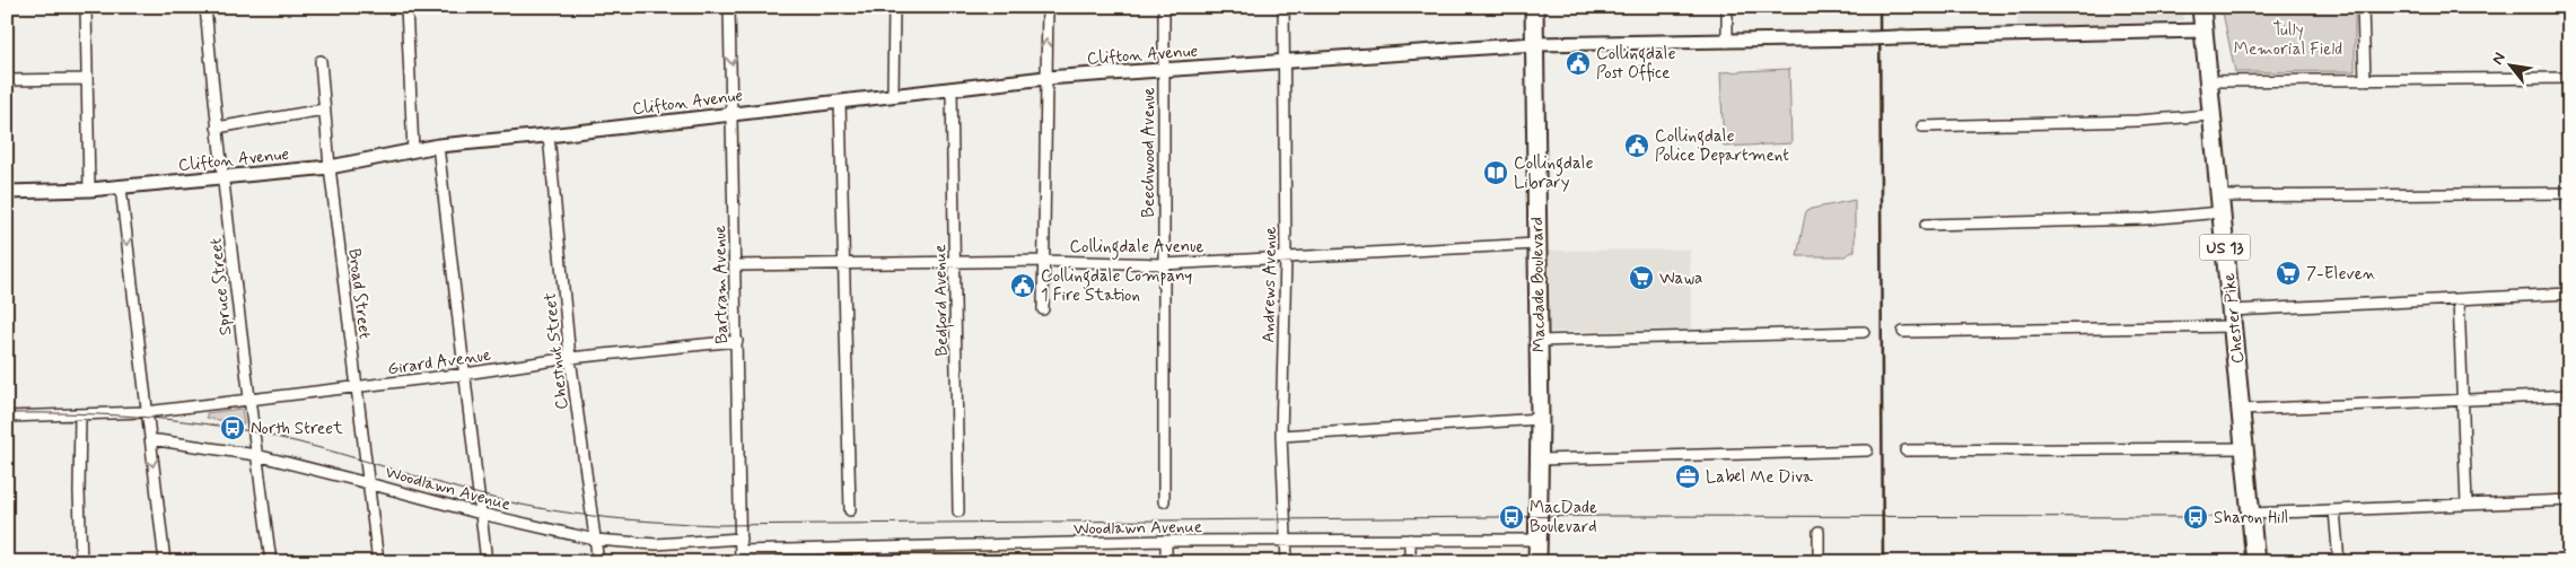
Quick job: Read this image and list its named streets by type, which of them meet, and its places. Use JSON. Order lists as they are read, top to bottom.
{
  "streets": {
    "main road": ["US 13", "Macdade Boulevard", "Chester Pike"],
    "street": [
      "Clifton Avenue",
      "Beechwood Avenue",
      "Collingdale Avenue",
      "Bartram Avenue",
      "Andrews Avenue",
      "Spruce Street",
      "Broad Street",
      "Bedford Avenue",
      "Chestnut Street",
      "Girard Avenue",
      "Woodlawn Avenue"
    ]
  },
  "crossings": [
    ["Clifton Avenue", "Beechwood Avenue"],
    ["Clifton Avenue", "Bartram Avenue"],
    ["Clifton Avenue", "Andrews Avenue"],
    ["Clifton Avenue", "Macdade Boulevard"],
    ["Clifton Avenue", "Spruce Street"],
    ["Clifton Avenue", "Broad Street"],
    ["Clifton Avenue", "Bedford Avenue"],
    ["Clifton Avenue", "Chester Pike"],
    ["Clifton Avenue", "Chestnut Street"],
    ["Beechwood Avenue", "Collingdale Avenue"],
    ["Collingdale Avenue", "Bartram Avenue"],
    ["Collingdale Avenue", "Andrews Avenue"],
    ["Collingdale Avenue", "Macdade Boulevard"],
    ["Collingdale Avenue", "Bedford Avenue"],
    ["Bartram Avenue", "Girard Avenue"],
    ["Bartram Avenue", "Woodlawn Avenue"],
    ["Andrews Avenue", "Woodlawn Avenue"],
    ["Macdade Boulevard", "Woodlawn Avenue"],
    ["Spruce Street", "Girard Avenue"],
    ["Spruce Street", "Woodlawn Avenue"],
    ["Broad Street", "Girard Avenue"],
    ["Broad Street", "Woodlawn Avenue"],
    ["Chestnut Street", "Girard Avenue"],
    ["Chestnut Street", "Woodlawn Avenue"]
  ],
  "parks": ["Tully Memorial Field"],
  "places": {
    "public building": ["Collingdale Post Office", "Collingdale Police Department", "Collingdale Company 1 Fire Station"],
    "library": ["Collingdale Library"],
    "supermarket": ["7-Eleven", "Wawa"],
    "bus stop": ["North Street", "MacDade Boulevard", "Sharon Hill"],
    "office": ["Label Me Diva"]
  },
  "north": "top left"
}
